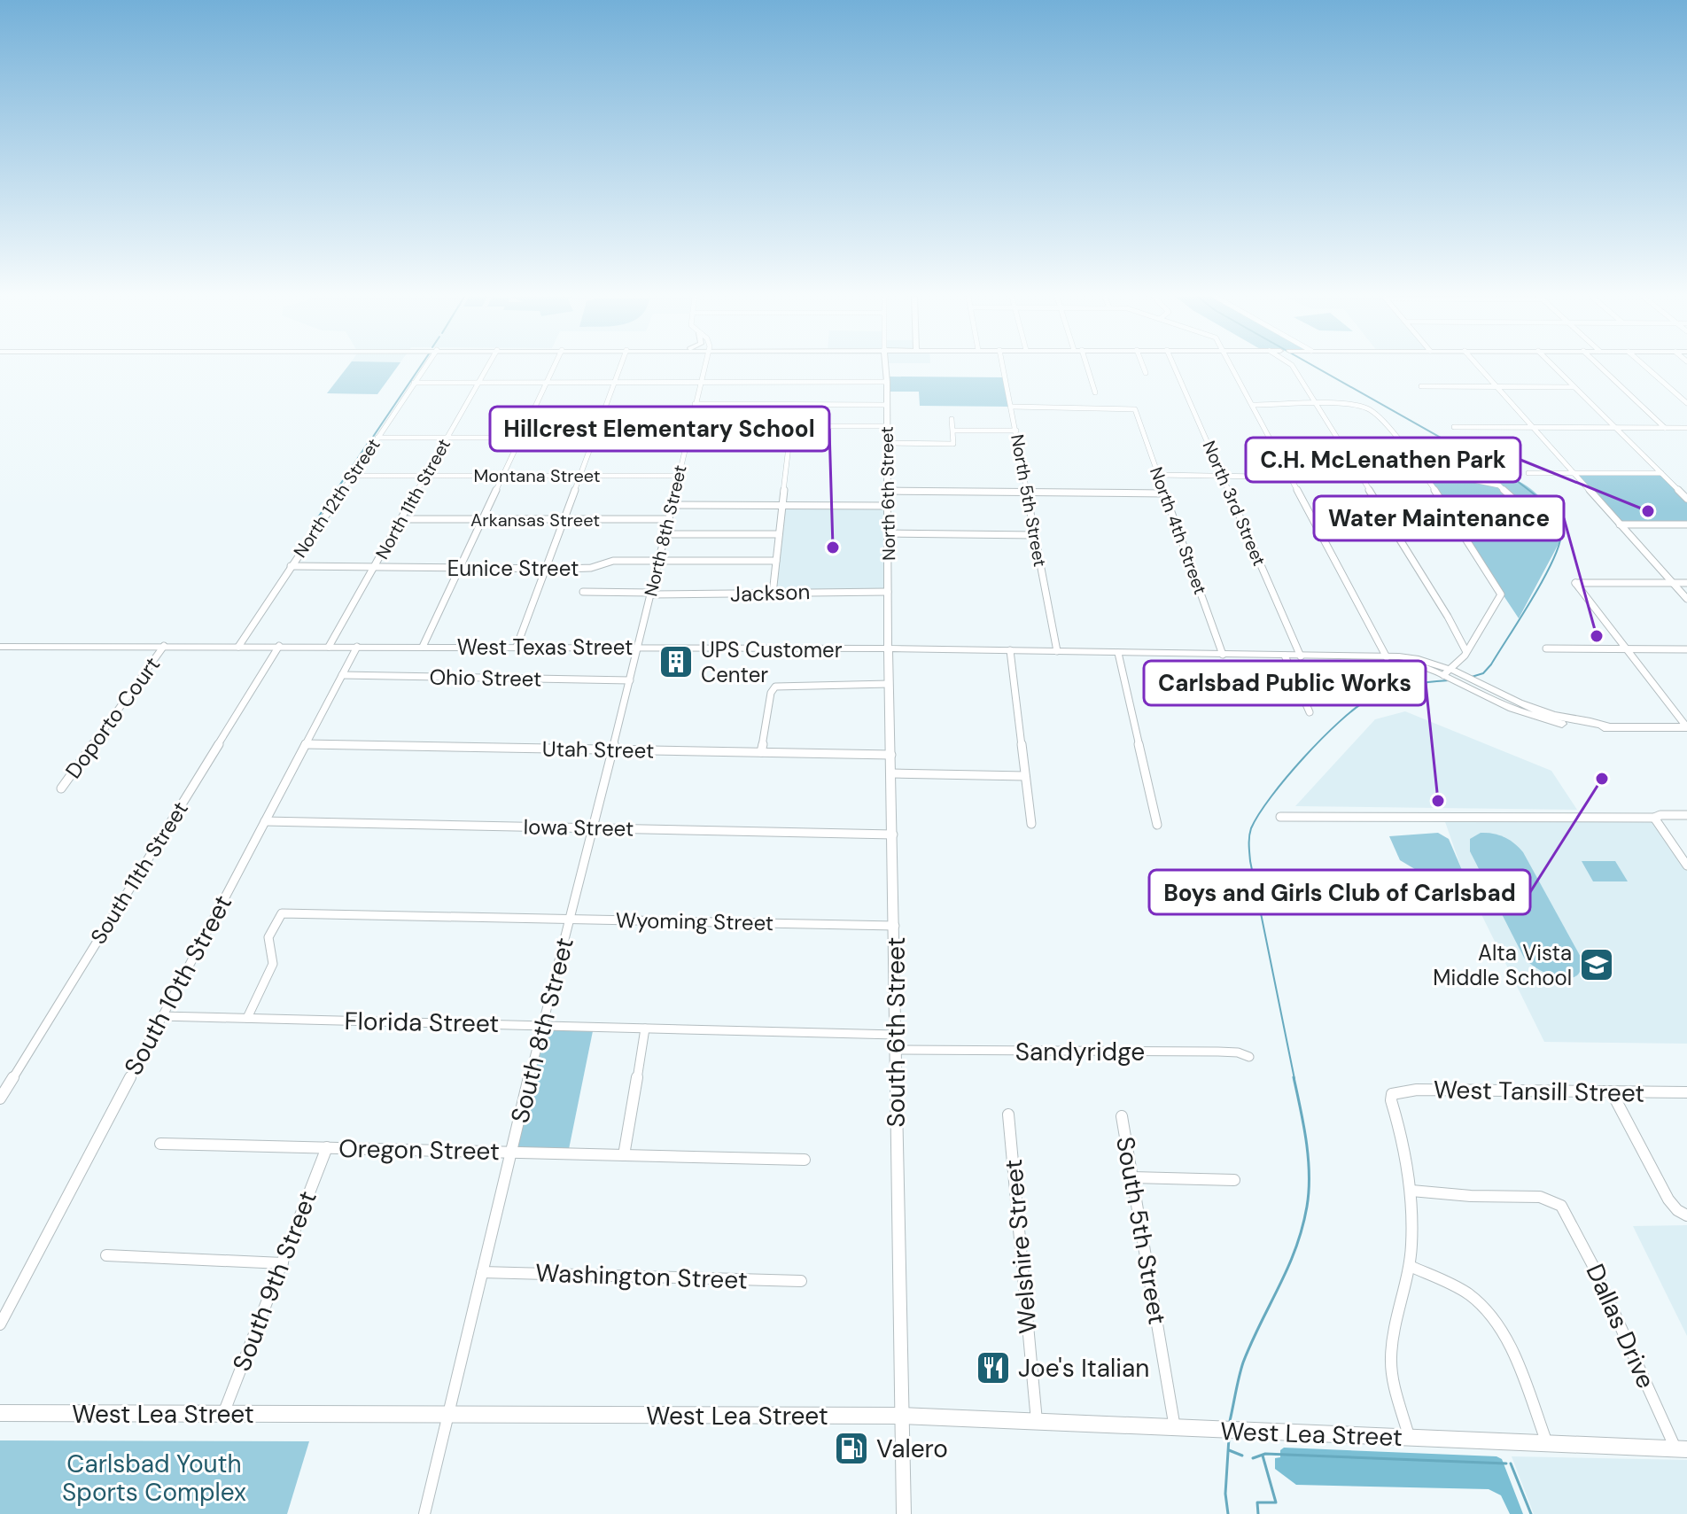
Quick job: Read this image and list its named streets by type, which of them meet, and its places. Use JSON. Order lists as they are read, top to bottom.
{
  "streets": {
    "main road": ["West Lea Street"],
    "street": [
      "Montana Street",
      "North 6th Street",
      "North 12th Street",
      "North 11th Street",
      "North 5th Street",
      "North 3rd Street",
      "Arkansas Street",
      "North 8th Street",
      "North 4th Street",
      "Eunice Street",
      "Jackson",
      "West Texas Street",
      "Ohio Street",
      "Doporto Court",
      "Utah Street",
      "Iowa Street",
      "South 11th Street",
      "Wyoming Street",
      "South 10th Street",
      "Florida Street",
      "South 8th Street",
      "South 6th Street",
      "Sandyridge",
      "West Tansill Street",
      "Oregon Street",
      "South 5th Street",
      "Welshire Street",
      "Washington Street",
      "South 9th Street",
      "Dallas Drive"
    ]
  },
  "crossings": [
    ["Montana Street", "North 12th Street"],
    ["Montana Street", "North 11th Street"],
    ["Montana Street", "North 8th Street"],
    ["North 6th Street", "Jackson"],
    ["North 6th Street", "West Texas Street"],
    ["North 6th Street", "South 6th Street"],
    ["North 12th Street", "Eunice Street"],
    ["North 12th Street", "West Texas Street"],
    ["North 11th Street", "Arkansas Street"],
    ["North 11th Street", "Eunice Street"],
    ["North 11th Street", "West Texas Street"],
    ["North 5th Street", "North 4th Street"],
    ["North 5th Street", "West Texas Street"],
    ["North 3rd Street", "West Texas Street"],
    ["Arkansas Street", "North 8th Street"],
    ["North 8th Street", "Eunice Street"],
    ["North 8th Street", "Jackson"],
    ["North 8th Street", "West Texas Street"],
    ["North 8th Street", "South 8th Street"],
    ["North 4th Street", "West Texas Street"],
    ["West Texas Street", "Doporto Court"],
    ["West Texas Street", "South 11th Street"],
    ["West Texas Street", "South 10th Street"],
    ["West Texas Street", "South 8th Street"],
    ["West Texas Street", "South 6th Street"],
    ["Ohio Street", "South 10th Street"],
    ["Ohio Street", "South 8th Street"],
    ["Utah Street", "South 10th Street"],
    ["Utah Street", "South 8th Street"],
    ["Utah Street", "South 6th Street"],
    ["Iowa Street", "South 10th Street"],
    ["Iowa Street", "South 8th Street"],
    ["Iowa Street", "South 6th Street"],
    ["Wyoming Street", "Florida Street"],
    ["Wyoming Street", "South 8th Street"],
    ["Wyoming Street", "South 6th Street"],
    ["South 10th Street", "Florida Street"],
    ["Florida Street", "South 8th Street"],
    ["Florida Street", "South 6th Street"],
    ["South 8th Street", "Oregon Street"],
    ["South 8th Street", "Washington Street"],
    ["South 8th Street", "West Lea Street"],
    ["South 6th Street", "Sandyridge"],
    ["South 6th Street", "West Lea Street"],
    ["West Tansill Street", "Dallas Drive"],
    ["Oregon Street", "South 9th Street"],
    ["South 5th Street", "West Lea Street"],
    ["Welshire Street", "West Lea Street"],
    ["South 9th Street", "West Lea Street"],
    ["Dallas Drive", "West Lea Street"]
  ],
  "parks": ["Carlsbad Youth Sports Complex"],
  "places": {
    "other": [
      "C.H. McLenathen Park",
      "Hillcrest Elementary School",
      "Water Maintenance",
      "Boys and Girls Club of Carlsbad",
      "Carlsbad Public Works"
    ],
    "building": ["UPS Customer Center"],
    "school or university": ["Alta Vista Middle School"],
    "restaurant": ["Joe's Italian"],
    "fuel station": ["Valero"]
  }
}
